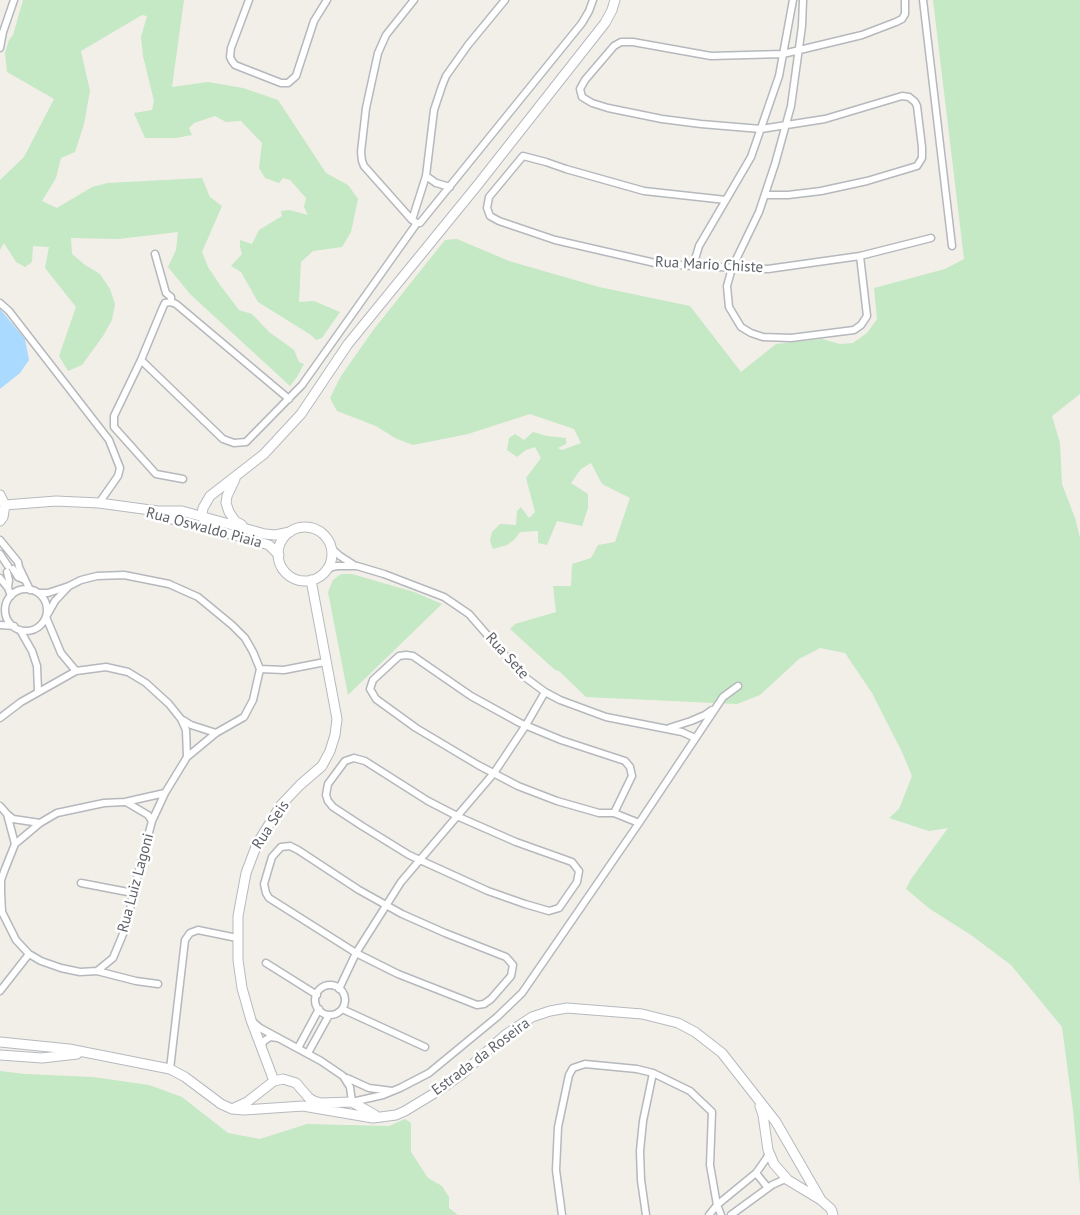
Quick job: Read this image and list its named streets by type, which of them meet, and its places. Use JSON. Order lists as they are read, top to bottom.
{
  "streets": {
    "street": [
      "Rua Mario Chiste",
      "Rua Oswaldo Piaia",
      "Rua Sete",
      "Rua Seis",
      "Rua Luiz Lagoni",
      "Estrada da Roseira"
    ]
  },
  "crossings": [
    ["Rua Oswaldo Piaia", "Rua Sete"],
    ["Rua Oswaldo Piaia", "Rua Seis"],
    ["Rua Sete", "Rua Seis"],
    ["Rua Seis", "Estrada da Roseira"]
  ]
}
